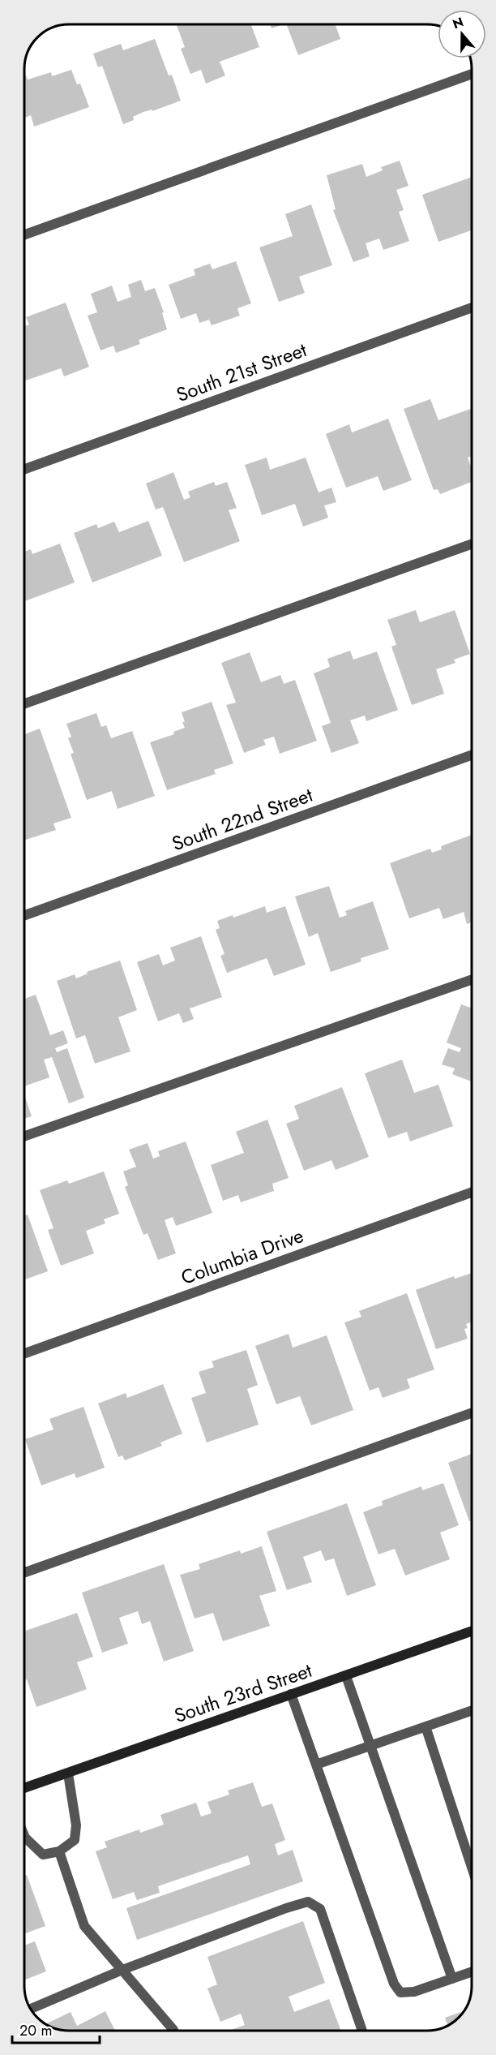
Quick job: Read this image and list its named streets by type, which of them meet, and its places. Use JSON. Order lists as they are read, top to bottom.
{
  "streets": {
    "street": [
      "South 21st Street",
      "South 22nd Street",
      "Columbia Drive",
      "South 23rd Street"
    ]
  },
  "scale_bar": "20 m",
  "north": "top"
}
